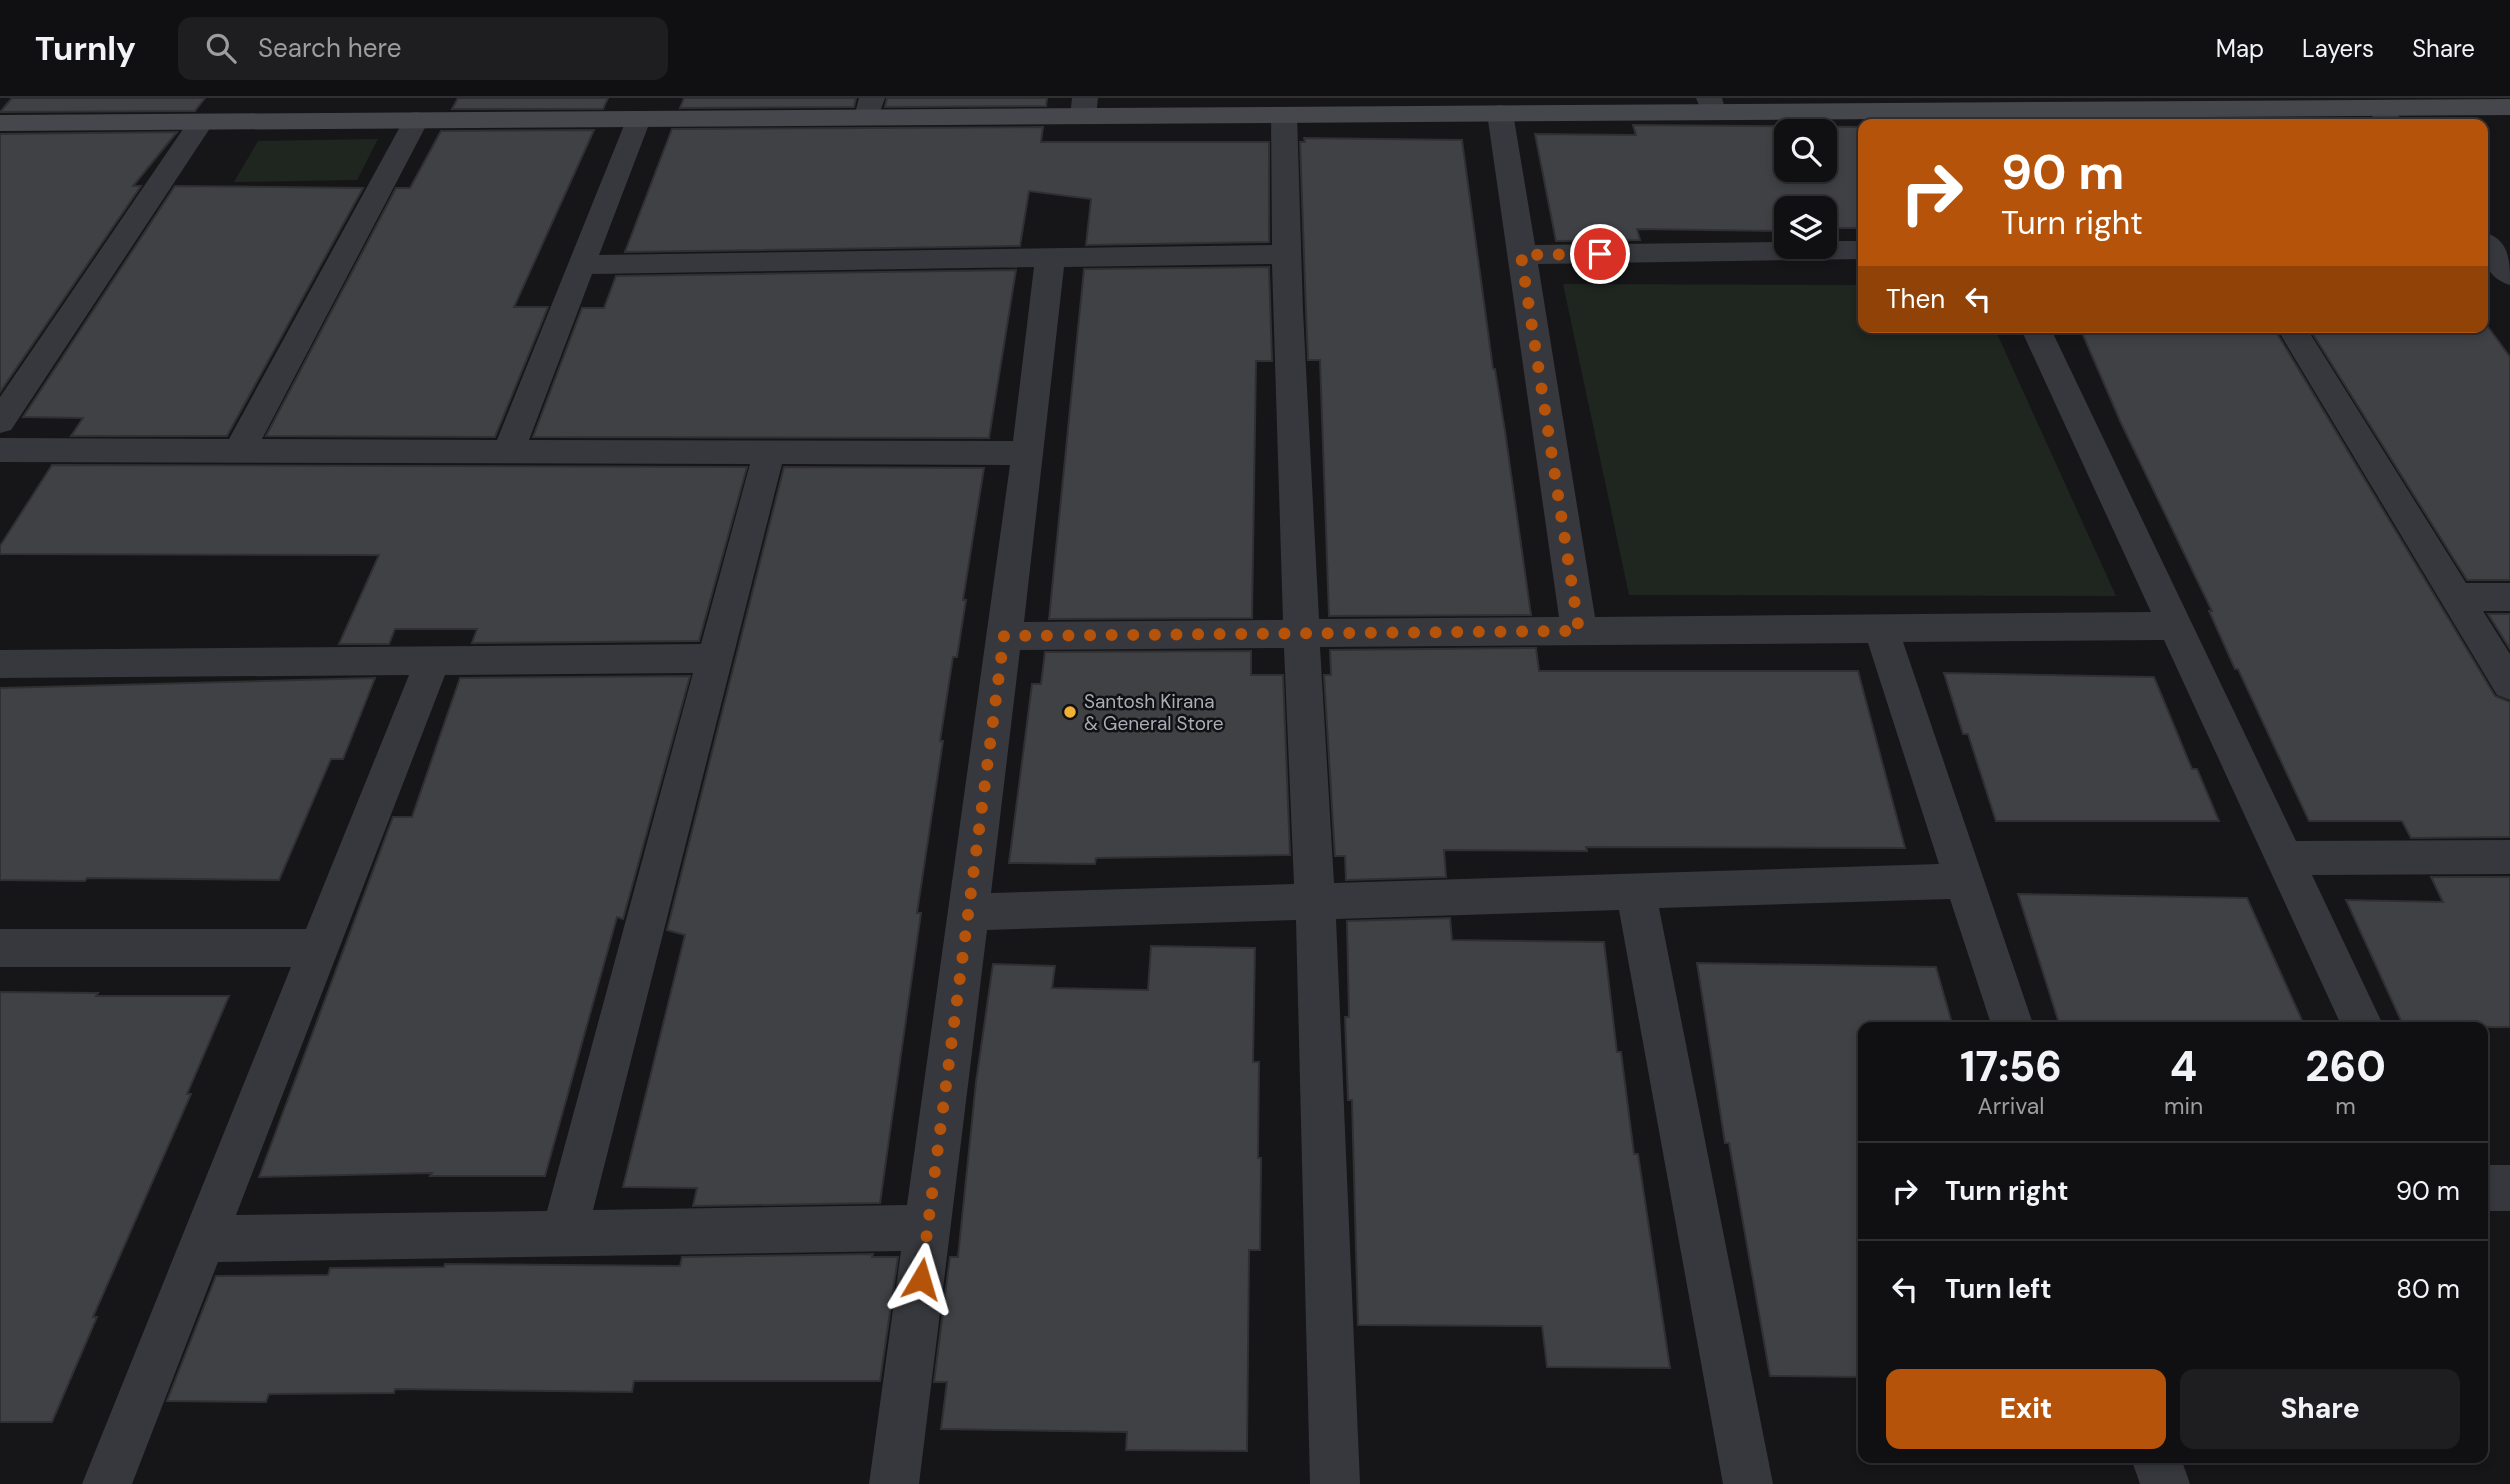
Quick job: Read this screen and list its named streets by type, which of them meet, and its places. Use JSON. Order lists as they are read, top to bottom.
{
  "places": ["Santosh Kirana & General Store"],
  "page": {
    "header": "Turnly",
    "search": "Search here",
    "nav": ["Map", "Layers", "Share"],
    "turn": ["90 m", "Turn right"],
    "then": "Then",
    "eta": [
      "17:56",
      "Arrival",
      "4",
      "min",
      "260",
      "m"
    ],
    "list": [
      {
        "name": "Turn right",
        "value": "90 m"
      },
      {
        "name": "Turn left",
        "value": "80 m"
      }
    ],
    "buttons": ["Exit", "Share"]
  }
}
